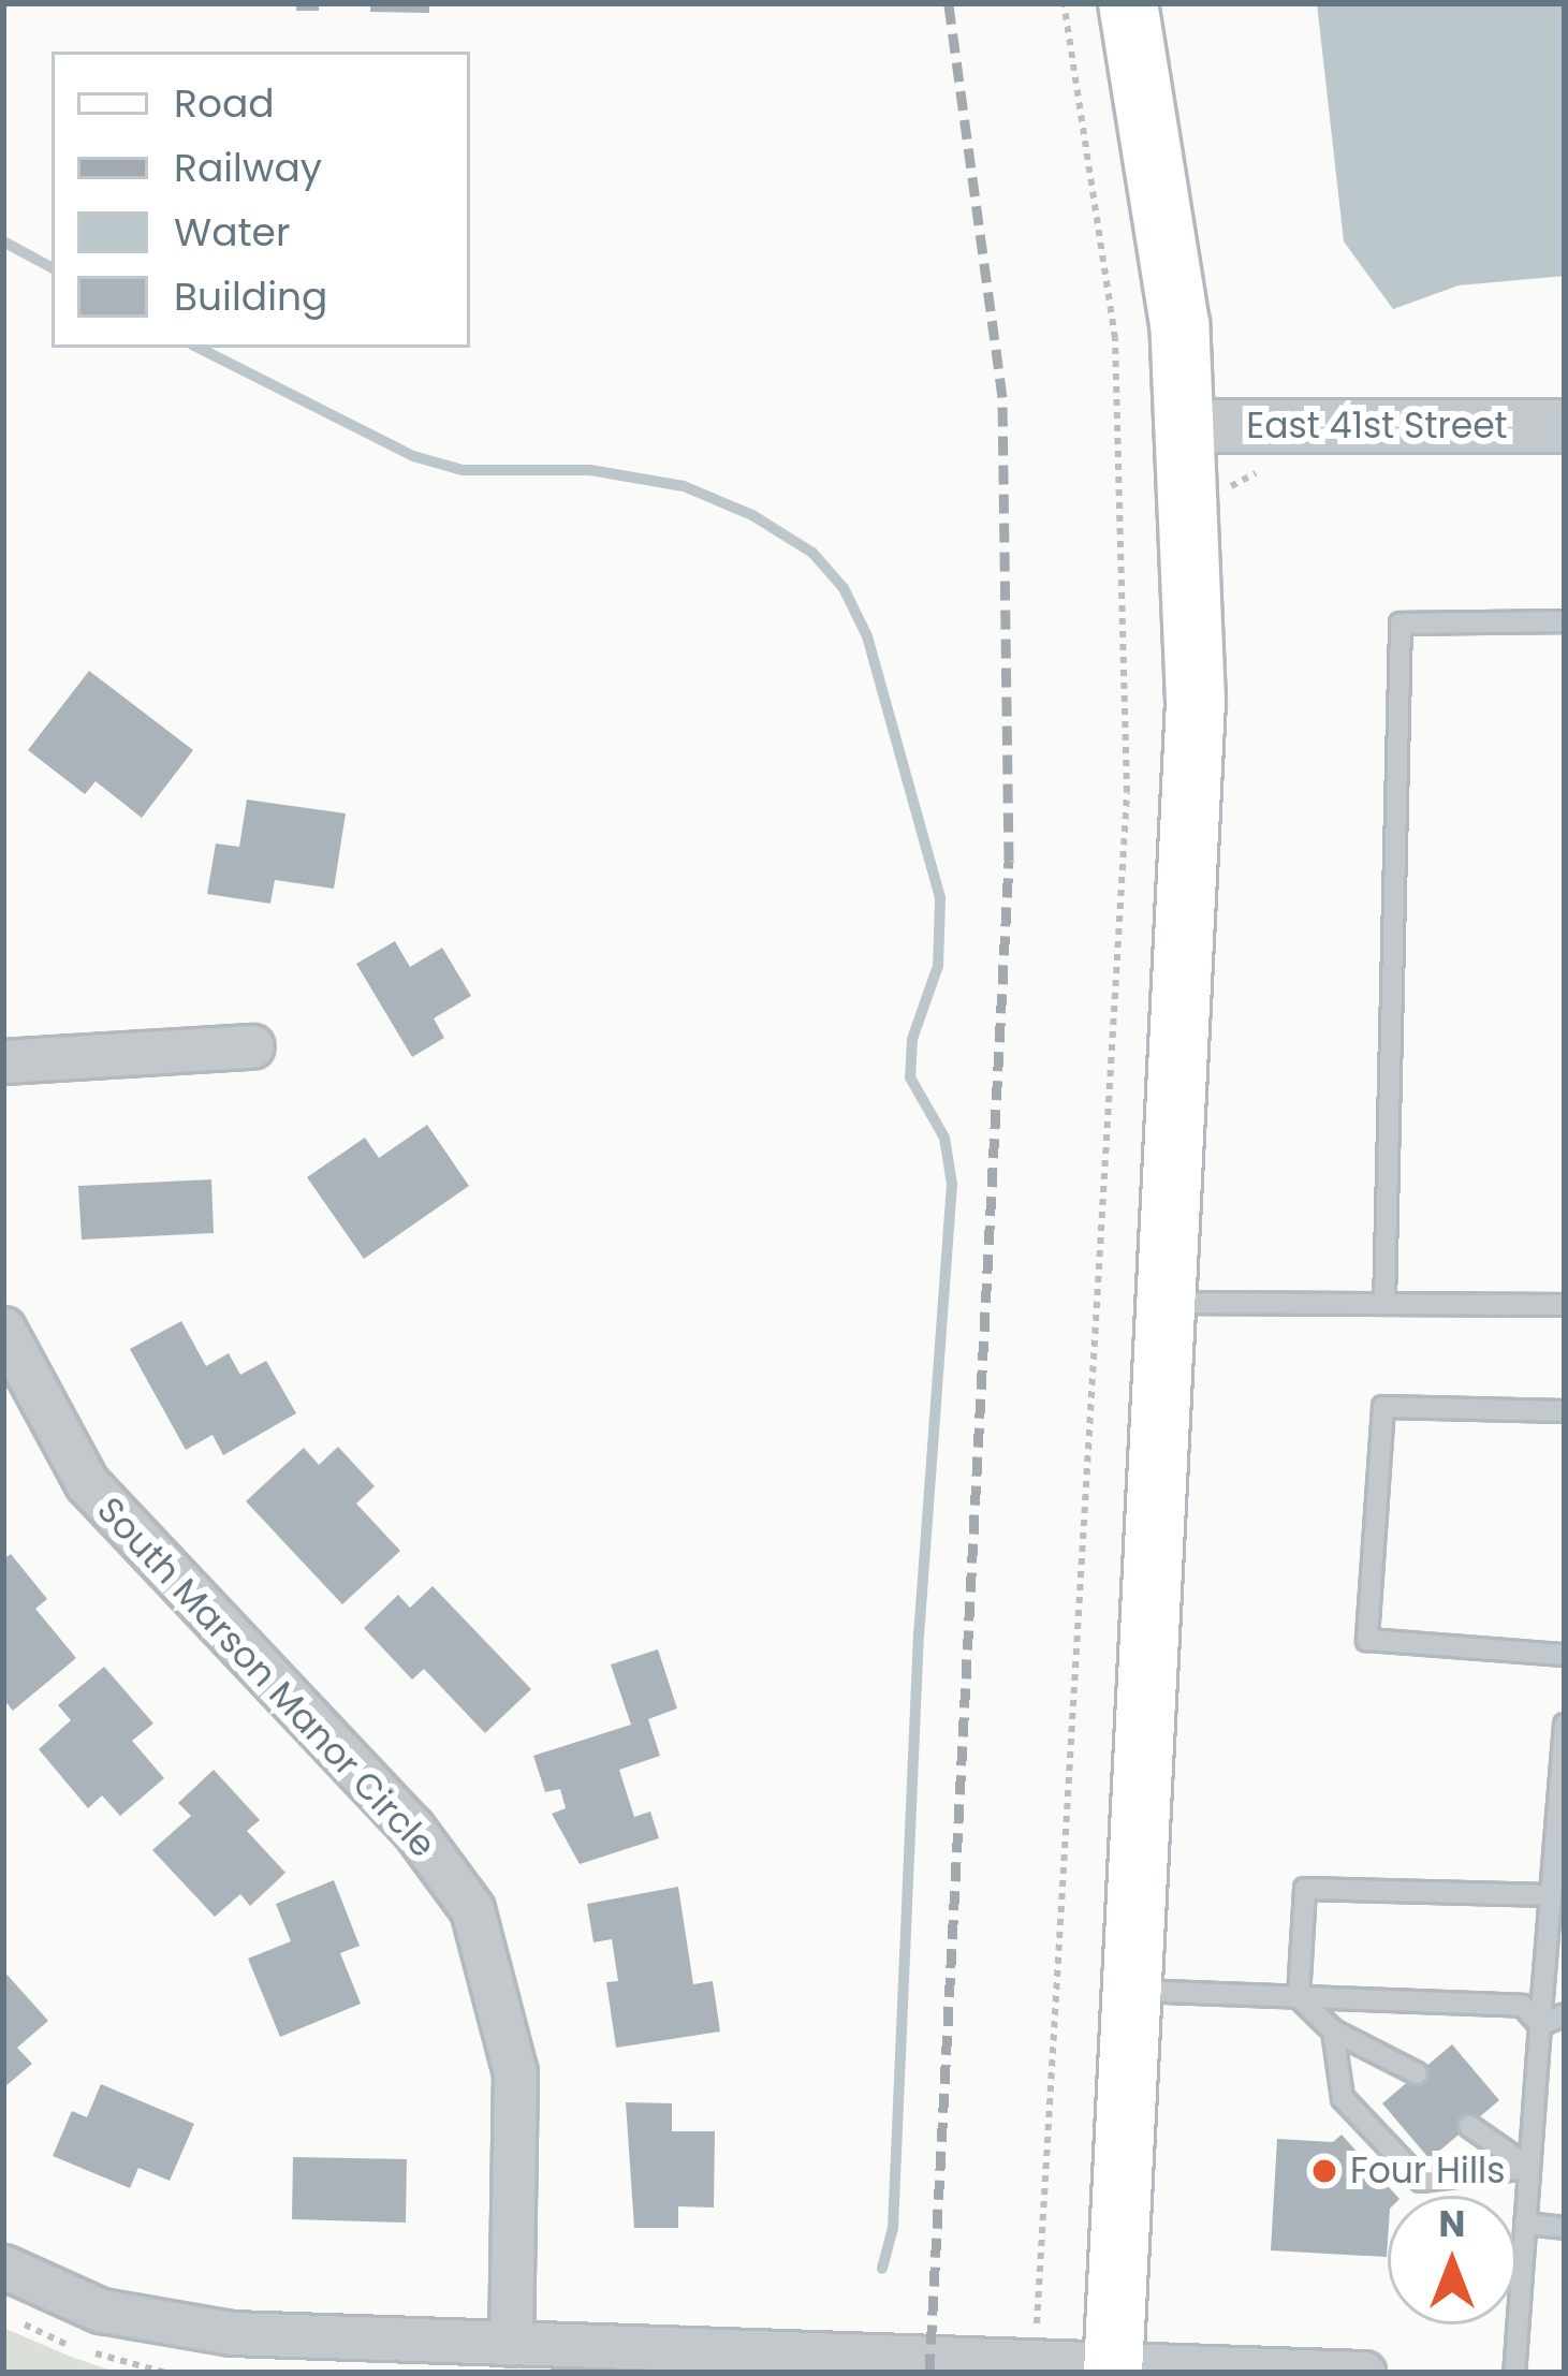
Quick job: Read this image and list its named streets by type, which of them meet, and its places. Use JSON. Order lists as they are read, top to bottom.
{
  "streets": {
    "street": ["East 41st Street", "South Marson Manor Circle"]
  },
  "places": ["Four Hills"],
  "legend": [
    "Road",
    "Railway",
    "Water",
    "Building"
  ],
  "north": "top"
}
